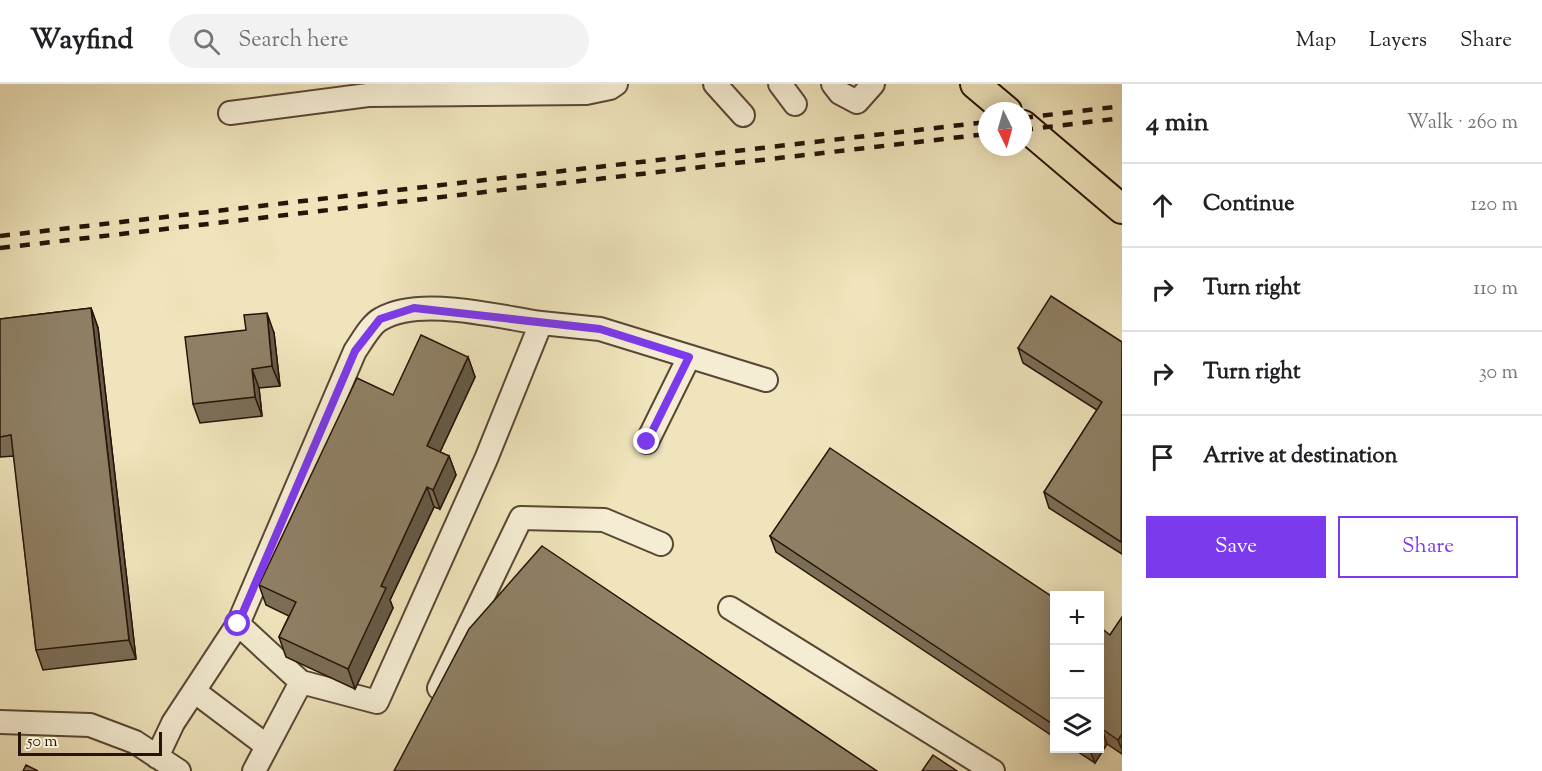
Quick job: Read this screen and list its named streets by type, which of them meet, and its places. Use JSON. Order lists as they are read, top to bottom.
{
  "scale_bar": "50 m",
  "north": "bottom",
  "page": {
    "header": "Wayfind",
    "search": "Search here",
    "nav": ["Map", "Layers", "Share"],
    "heading": ["4 min", "Walk · 260 m"],
    "list": [
      ["Continue", "120 m"],
      ["Turn right", "110 m"],
      ["Turn right", "30 m"],
      "Arrive at destination"
    ],
    "buttons": ["Save", "Share"],
    "map_buttons": ["+", "−"],
    "scale": "50 m"
  }
}
